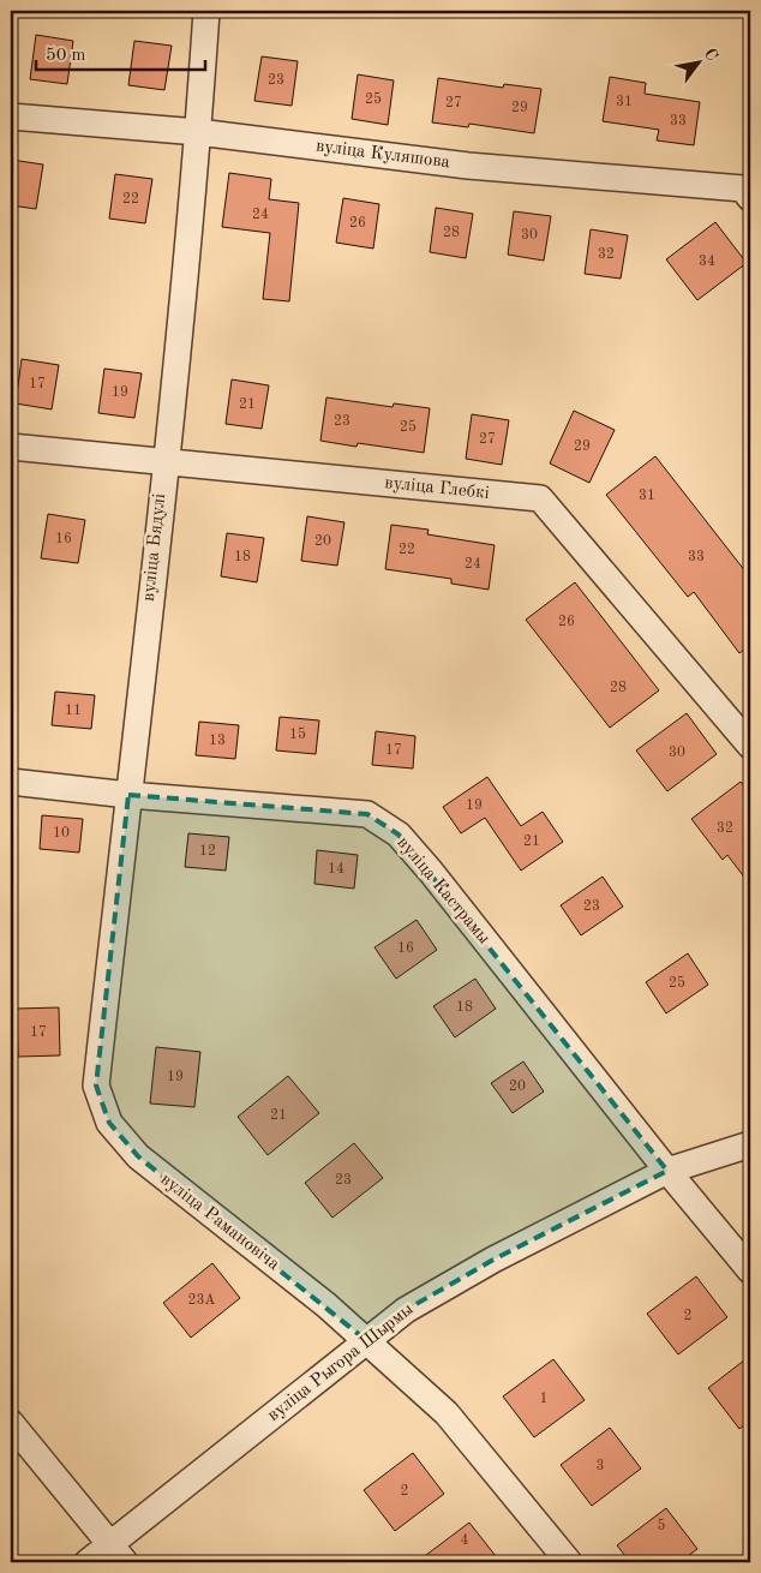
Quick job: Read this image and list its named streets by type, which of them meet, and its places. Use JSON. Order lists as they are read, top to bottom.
{
  "streets": {
    "street": [
      "вуліца Куляшова",
      "вуліца Глебкі",
      "вуліца Бядулі",
      "вуліца Кастрамы",
      "вуліца Рамановіча",
      "вуліца Рыгора Шырмы"
    ]
  },
  "crossings": [
    ["вуліца Куляшова", "вуліца Бядулі"],
    ["вуліца Глебкі", "вуліца Бядулі"],
    ["вуліца Бядулі", "вуліца Кастрамы"],
    ["вуліца Бядулі", "вуліца Рамановіча"],
    ["вуліца Кастрамы", "вуліца Рыгора Шырмы"],
    ["вуліца Рамановіча", "вуліца Рыгора Шырмы"]
  ],
  "house_numbers": [
    "23",
    "25",
    "31",
    "27",
    "29",
    "33",
    "22",
    "24",
    "26",
    "28",
    "30",
    "32",
    "34",
    "17",
    "19",
    "21",
    "23",
    "25",
    "27",
    "29",
    "31",
    "16",
    "20",
    "22",
    "18",
    "33",
    "24",
    "26",
    "28",
    "11",
    "15",
    "13",
    "17",
    "30",
    "19",
    "32",
    "10",
    "21",
    "12",
    "14",
    "23",
    "16",
    "25",
    "18",
    "17",
    "19",
    "20",
    "21",
    "23",
    "23А",
    "2",
    "1",
    "3",
    "2",
    "5",
    "4"
  ],
  "scale_bar": "50 m",
  "north": "top right"
}
